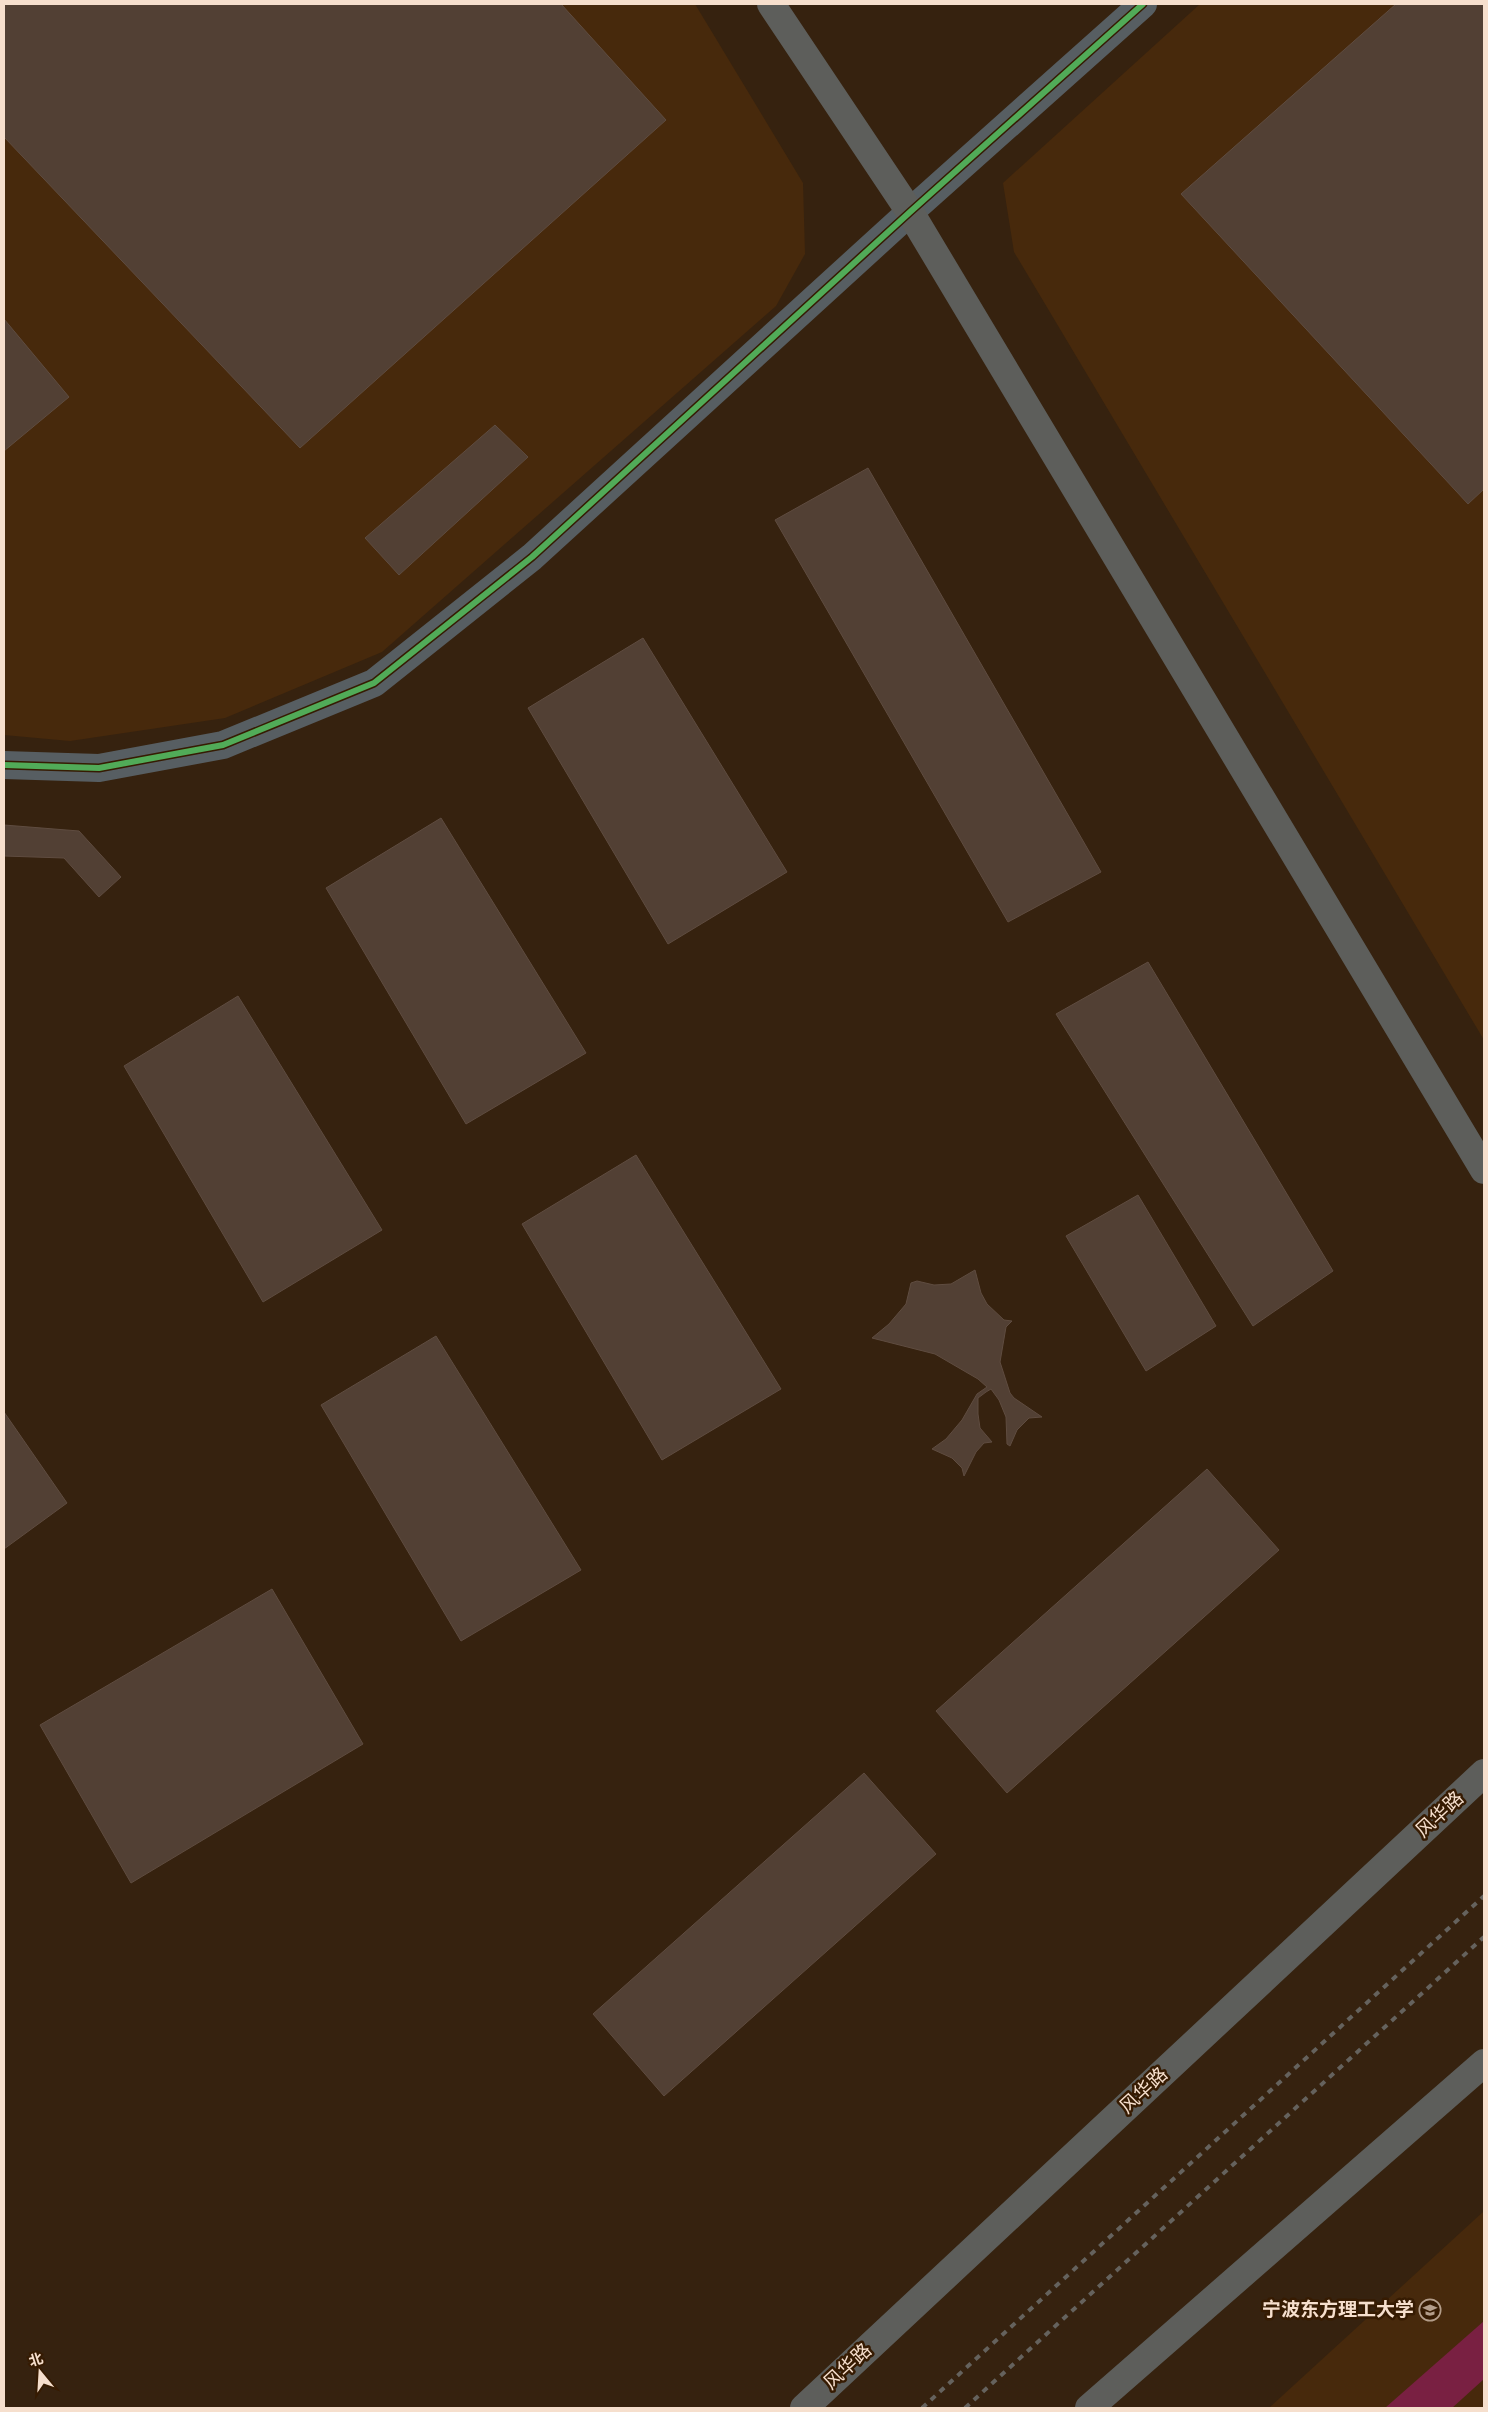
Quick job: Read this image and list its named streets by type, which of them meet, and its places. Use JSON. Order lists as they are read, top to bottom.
{
  "streets": {
    "main road": ["风华路"]
  },
  "places": {
    "school or university": ["宁波东方理工大学"]
  },
  "north": "top"
}
